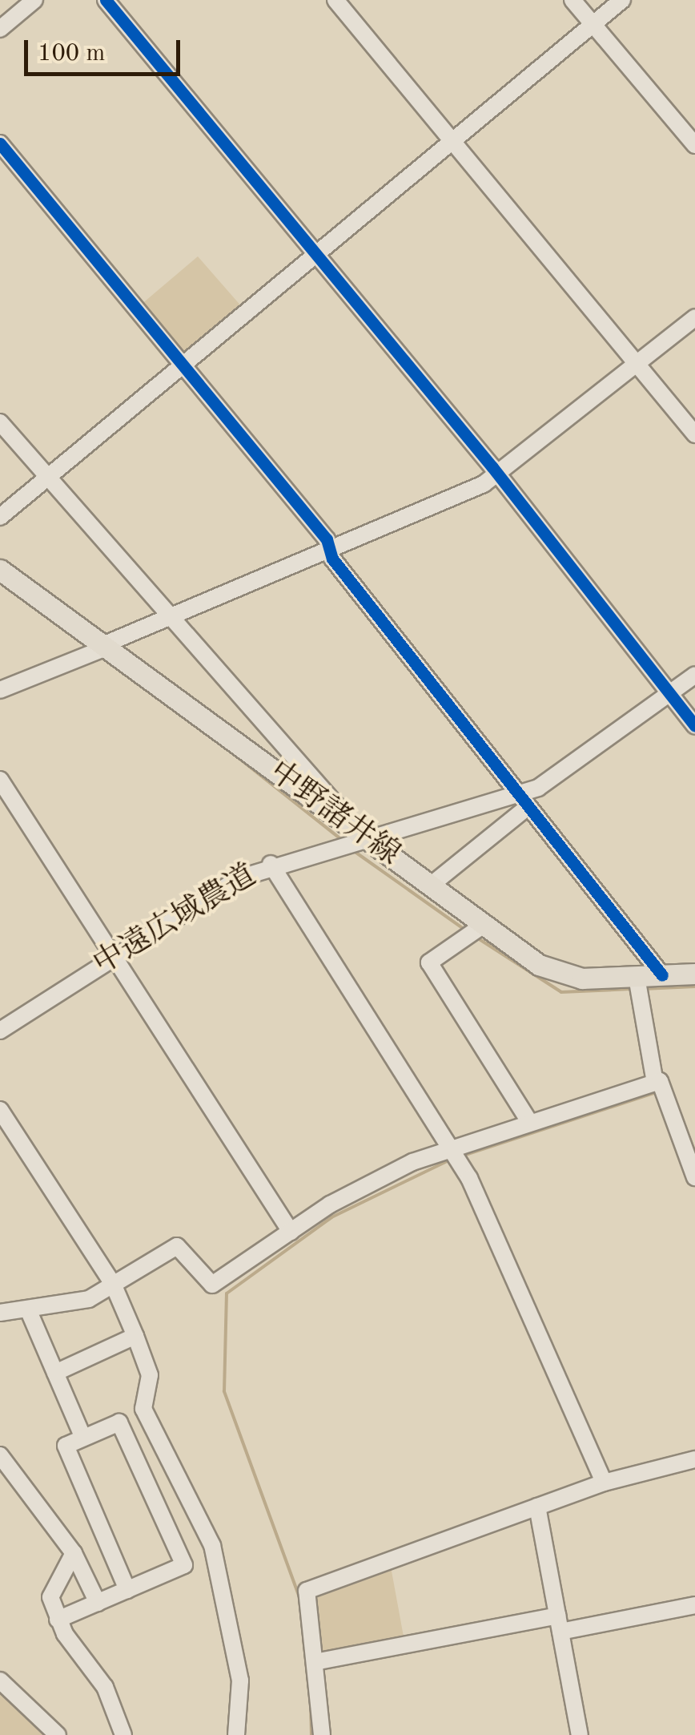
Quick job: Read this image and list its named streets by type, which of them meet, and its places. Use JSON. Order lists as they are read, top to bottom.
{
  "streets": {
    "main road": ["中野諸井線"],
    "street": ["中遠広域農道"]
  },
  "crossings": [
    ["中野諸井線", "中遠広域農道"]
  ],
  "scale_bar": "100 m"
}
